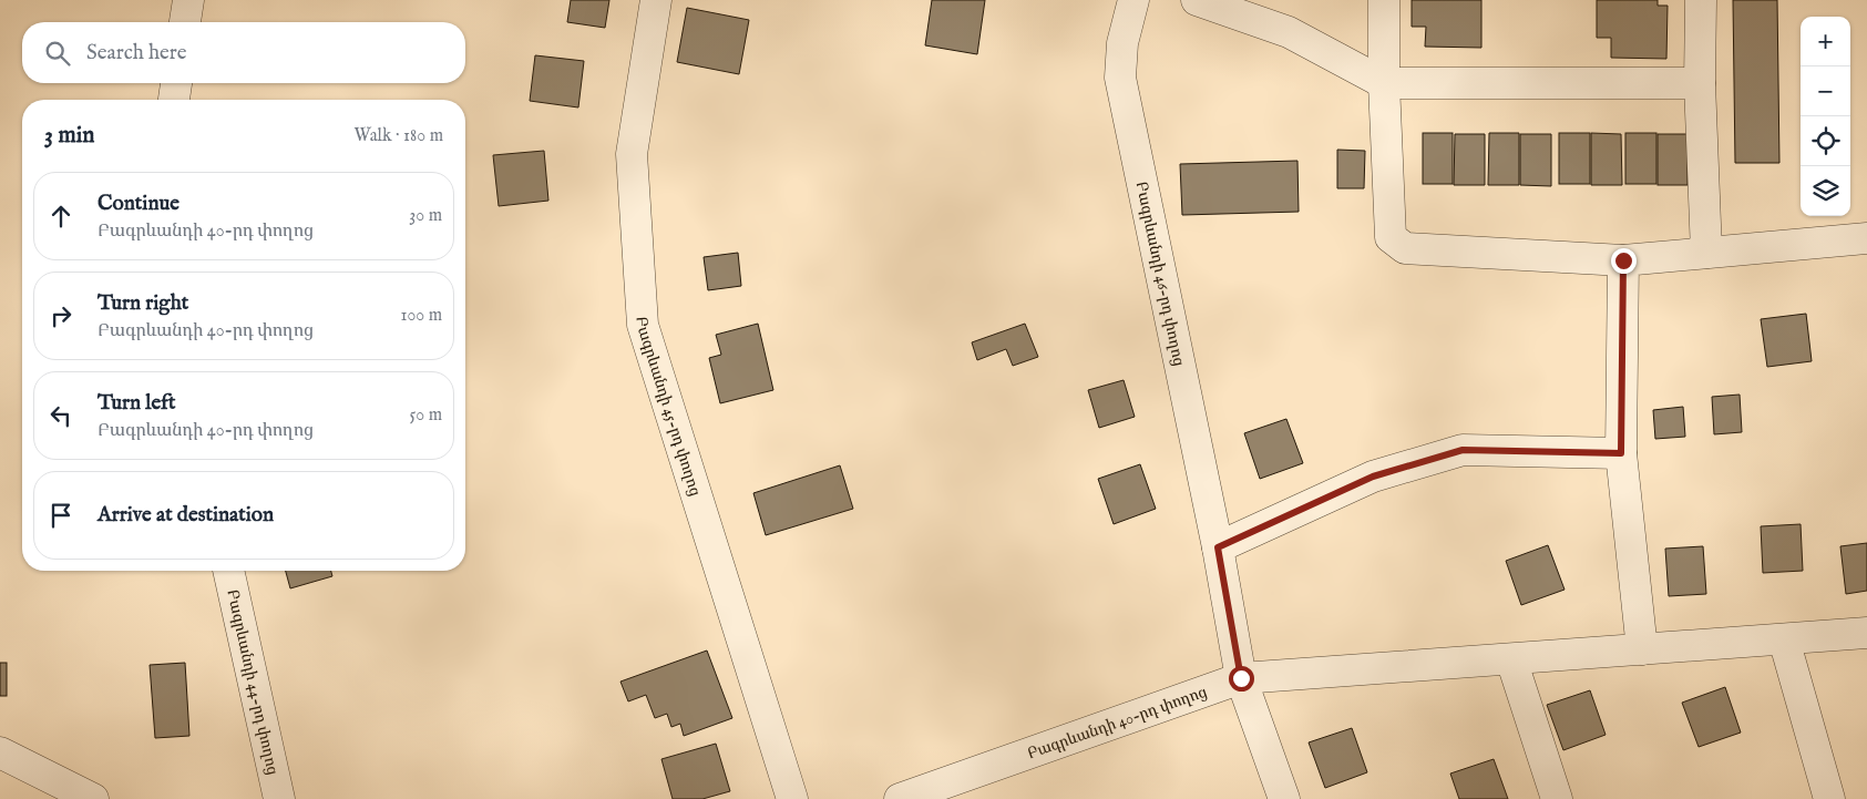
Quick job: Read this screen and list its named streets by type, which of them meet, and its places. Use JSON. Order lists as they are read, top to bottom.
{
  "streets": {
    "street": [
      "Բագրևանդի 46-րդ փողոց",
      "Բագրևանդի 45-րդ փողոց",
      "Բագրևանդի 44-րդ փողոց",
      "Բագրևանդի 40-րդ փողոց"
    ]
  },
  "page": {
    "map_buttons": ["+", "−"],
    "search": "Search here",
    "heading": ["3 min", "Walk · 180 m"],
    "list": [
      ["Continue", "Բագրևանդի 40-րդ փողոց", "30 m"],
      ["Turn right", "Բագրևանդի 40-րդ փողոց", "100 m"],
      ["Turn left", "Բագրևանդի 40-րդ փողոց", "50 m"],
      "Arrive at destination"
    ]
  }
}
